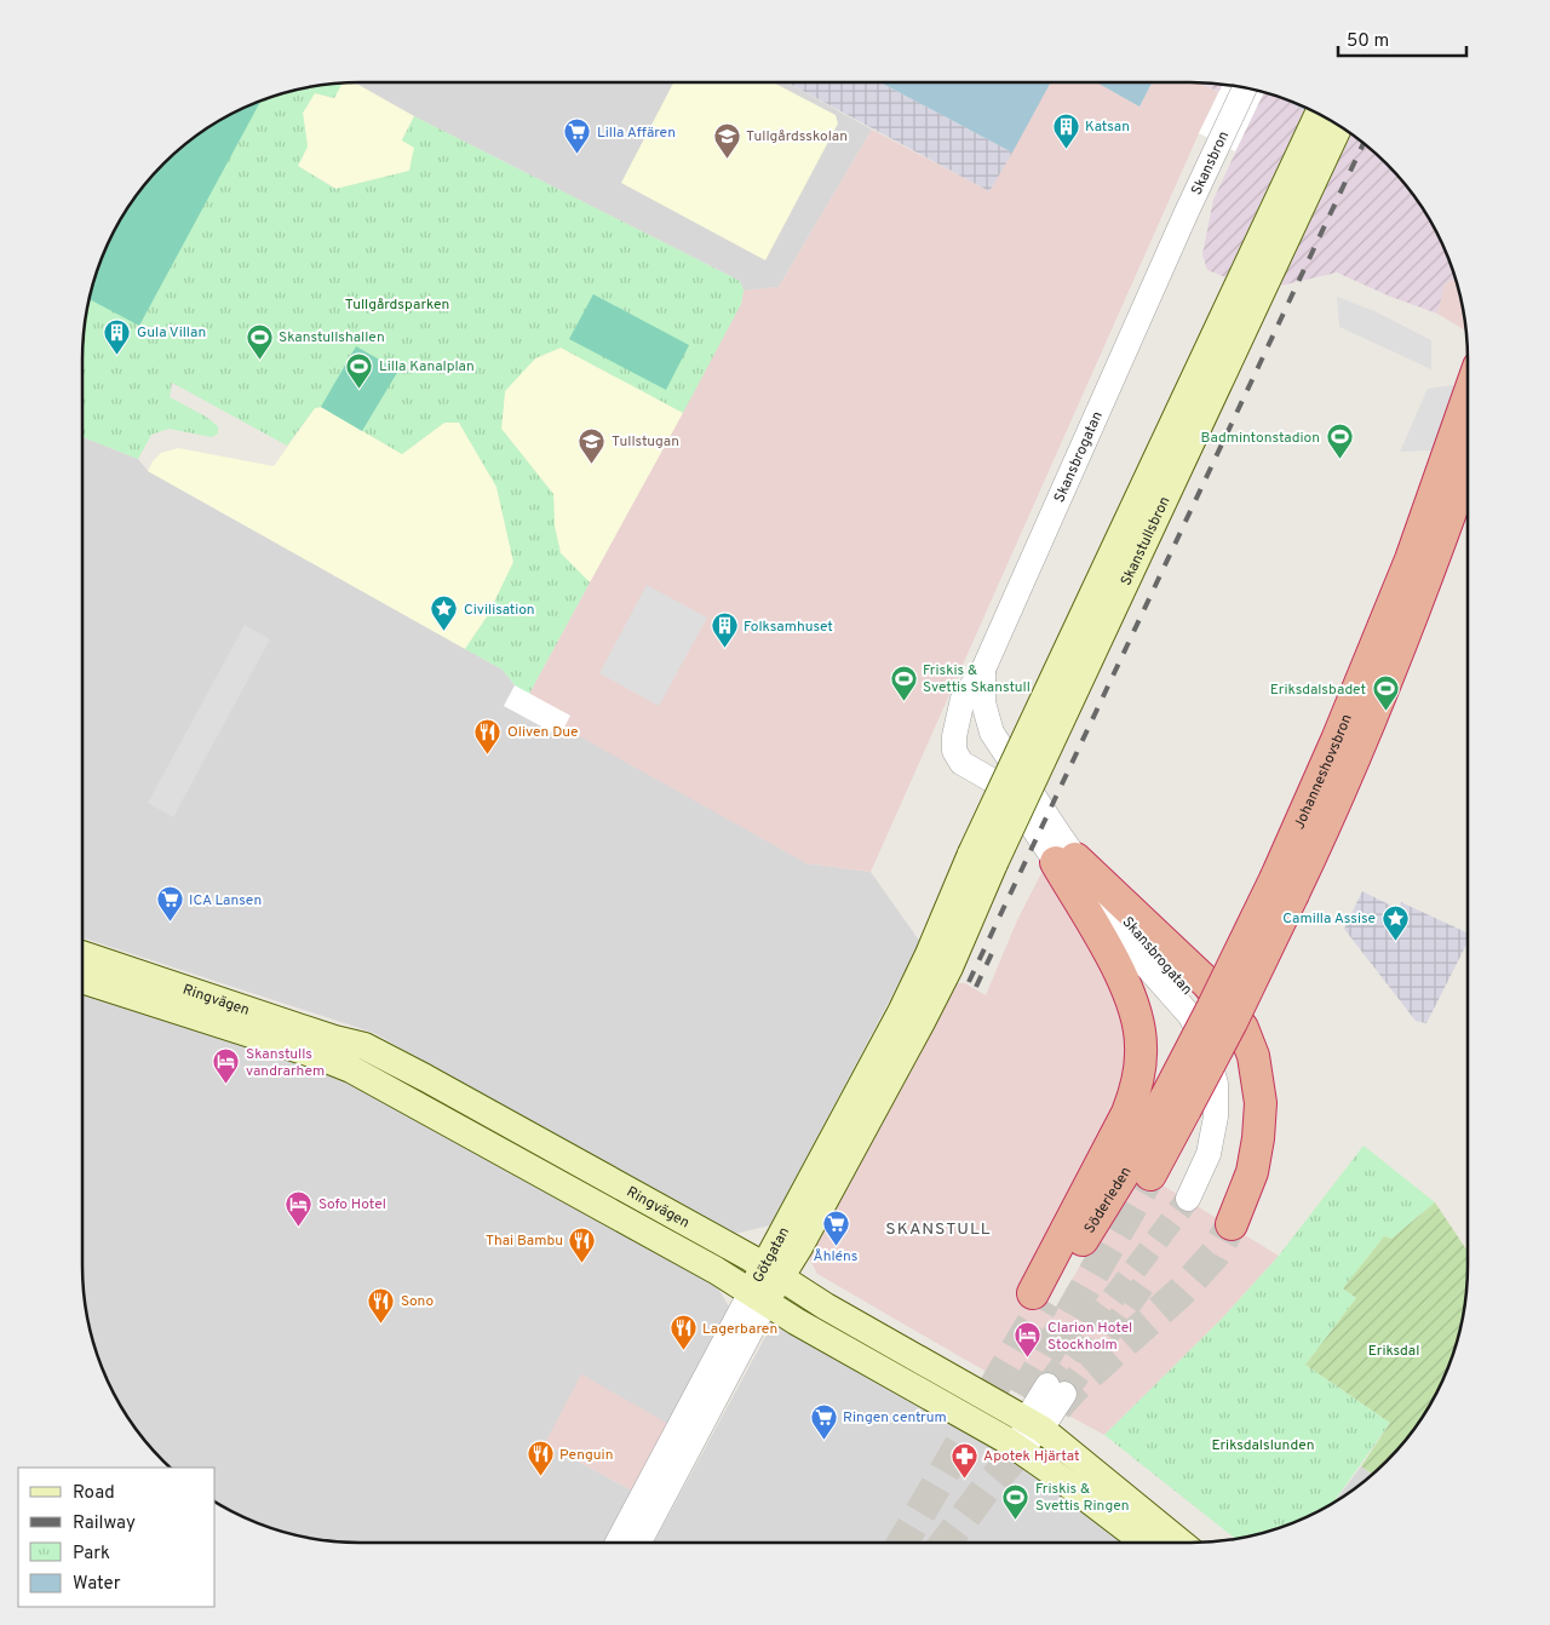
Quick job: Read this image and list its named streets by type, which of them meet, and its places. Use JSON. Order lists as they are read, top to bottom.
{
  "streets": {
    "highway": ["Johanneshovsbron", "Söderleden"],
    "main road": ["Skanstullsbron", "Ringvägen", "Götgatan"],
    "street": ["Skansbron", "Skansbrogatan"]
  },
  "crossings": [
    ["Skansbron", "Skansbrogatan"],
    ["Skansbrogatan", "Söderleden"],
    ["Skanstullsbron", "Götgatan"],
    ["Johanneshovsbron", "Söderleden"],
    ["Ringvägen", "Götgatan"]
  ],
  "districts": ["SKANSTULL"],
  "parks": ["Tullgårdsparken", "Eriksdal", "Eriksdalslunden"],
  "places": {
    "building": ["Katsan", "Gula Villan", "Folksamhuset"],
    "supermarket": [
      "Lilla Affären",
      "ICA Lansen",
      "Åhléns",
      "Ringen centrum"
    ],
    "school or university": ["Tullgårdsskolan", "Tullstugan"],
    "sports": [
      "Skanstullshallen",
      "Lilla Kanalplan",
      "Badmintonstadion",
      "Friskis & Svettis Skanstull",
      "Eriksdalsbadet",
      "Friskis & Svettis Ringen"
    ],
    "place": ["Civilisation", "Camilla Assise"],
    "restaurant": [
      "Oliven Due",
      "Thai Bambu",
      "Sono",
      "Lagerbaren",
      "Penguin"
    ],
    "hotel": ["Skanstulls vandrarhem", "Sofo Hotel", "Clarion Hotel Stockholm"],
    "pharmacy": ["Apotek Hjärtat"]
  },
  "legend": [
    "Road",
    "Railway",
    "Park",
    "Water"
  ],
  "scale_bar": "50 m"
}
